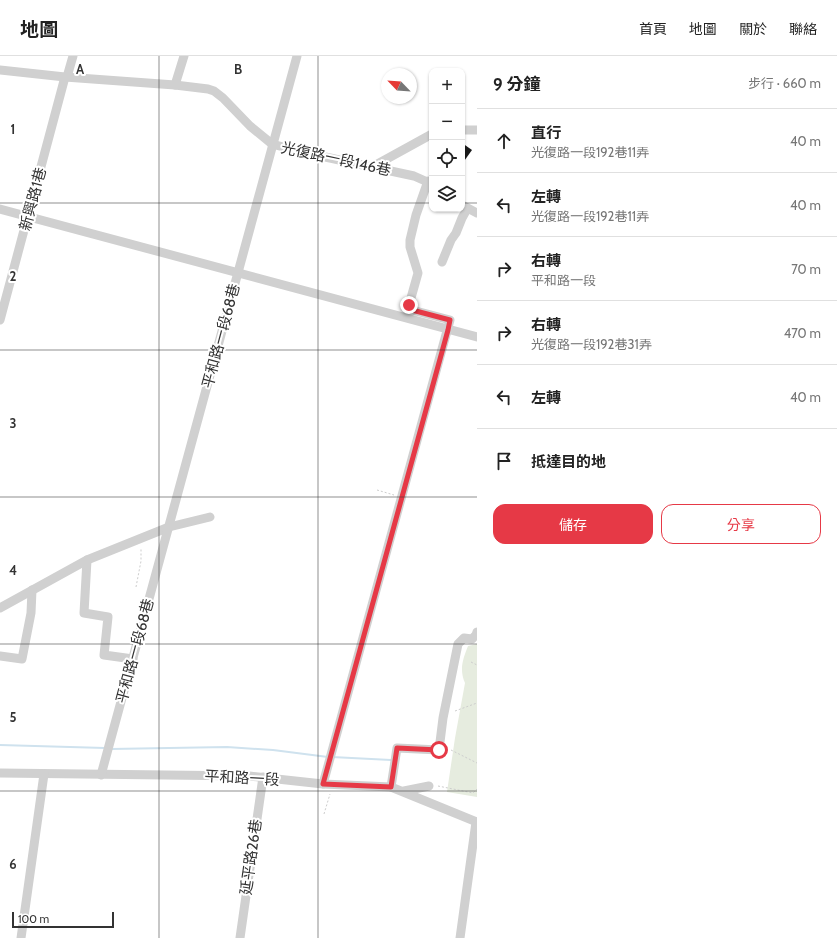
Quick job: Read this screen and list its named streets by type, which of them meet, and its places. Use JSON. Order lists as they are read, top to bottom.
{
  "streets": {
    "street": [
      "光復路一段146巷",
      "新興路1巷",
      "平和路一段68巷",
      "平和路一段",
      "延平路26巷"
    ]
  },
  "crossings": [
    ["光復路一段146巷", "新興路1巷"],
    ["光復路一段146巷", "平和路一段68巷"],
    ["平和路一段68巷", "平和路一段"],
    ["平和路一段", "延平路26巷"]
  ],
  "scale_bar": "100 m",
  "north": "top left",
  "page": {
    "header": "地圖",
    "nav": [
      "首頁",
      "地圖",
      "關於",
      "聯絡"
    ],
    "heading": ["9 分鐘", "步行 · 660 m"],
    "map_buttons": ["+", "−"],
    "list": [
      ["直行", "光復路一段192巷11弄", "40 m"],
      ["左轉", "光復路一段192巷11弄", "40 m"],
      ["右轉", "平和路一段", "70 m"],
      ["右轉", "光復路一段192巷31弄", "470 m"],
      ["左轉", "40 m"],
      "抵達目的地"
    ],
    "buttons": ["儲存", "分享"],
    "scale": "100 m"
  },
  "grid": {
    "columns": ["A", "B"],
    "rows": [
      "1",
      "2",
      "3",
      "4",
      "5",
      "6"
    ]
  }
}
